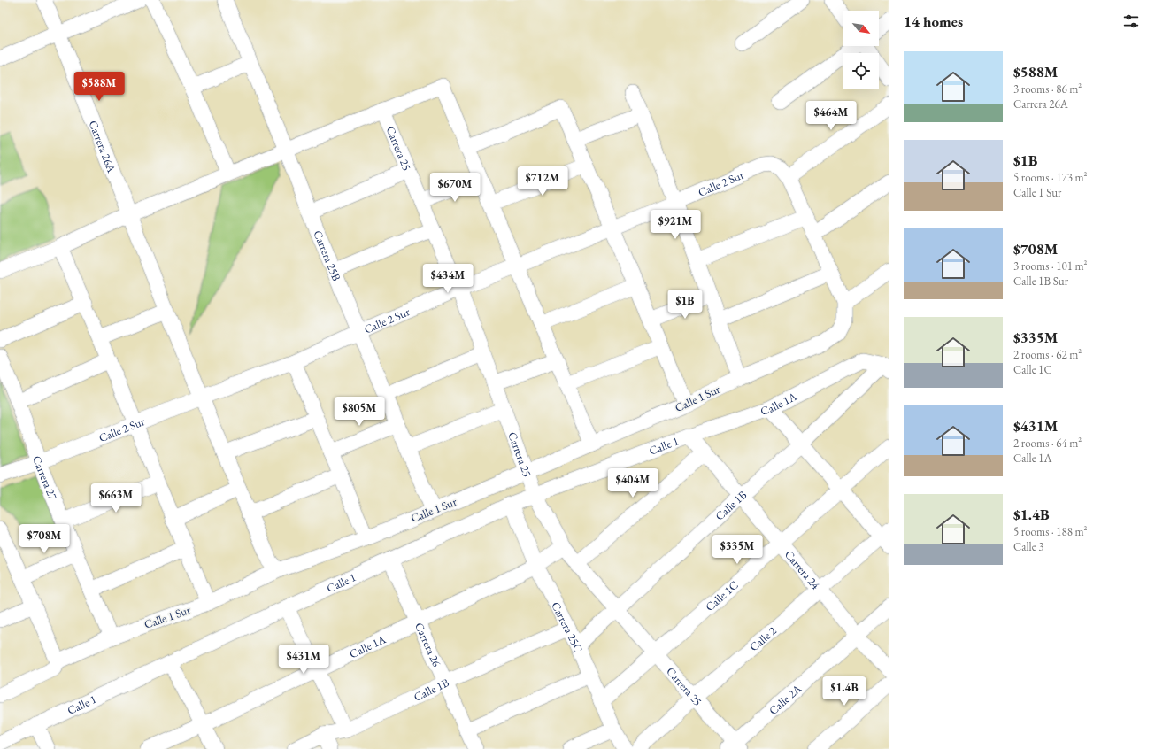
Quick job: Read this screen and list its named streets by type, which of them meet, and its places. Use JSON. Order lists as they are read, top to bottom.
{
  "streets": {
    "street": [
      "Carrera 26A",
      "Carrera 25",
      "Calle 2 Sur",
      "Carrera 25B",
      "Calle 1 Sur",
      "Calle 1A",
      "Calle 1",
      "Carrera 27",
      "Calle 1B",
      "Carrera 24",
      "Calle 1C",
      "Carrera 25C",
      "Calle 2",
      "Carrera 26",
      "Calle 2A"
    ]
  },
  "crossings": [
    ["Carrera 26A", "Calle 2 Sur"],
    ["Carrera 26A", "Calle 1 Sur"],
    ["Carrera 25", "Calle 2 Sur"],
    ["Carrera 25", "Calle 1 Sur"],
    ["Carrera 25", "Calle 1A"],
    ["Carrera 25", "Calle 1"],
    ["Carrera 25", "Calle 1B"],
    ["Carrera 25", "Calle 1C"],
    ["Carrera 25", "Calle 2"],
    ["Carrera 25", "Calle 2A"],
    ["Calle 2 Sur", "Carrera 25B"],
    ["Calle 2 Sur", "Carrera 27"],
    ["Carrera 25B", "Calle 1 Sur"],
    ["Calle 1 Sur", "Calle 1"],
    ["Calle 1 Sur", "Carrera 27"],
    ["Calle 1A", "Calle 1"],
    ["Calle 1A", "Calle 1B"],
    ["Calle 1A", "Carrera 24"],
    ["Calle 1A", "Carrera 25C"],
    ["Calle 1A", "Carrera 26"],
    ["Calle 1", "Carrera 24"],
    ["Calle 1", "Carrera 25C"],
    ["Calle 1", "Carrera 26"],
    ["Calle 1B", "Carrera 24"],
    ["Calle 1B", "Carrera 25C"],
    ["Calle 1B", "Carrera 26"],
    ["Carrera 24", "Calle 1C"],
    ["Carrera 24", "Calle 2"],
    ["Carrera 24", "Calle 2A"],
    ["Calle 1C", "Carrera 25C"]
  ],
  "north": "bottom right",
  "page": {
    "heading": "14 homes",
    "list": [
      {
        "name": "$588M",
        "note": "3 rooms · 86 m² · Carrera 26A"
      },
      {
        "name": "$1B",
        "note": "5 rooms · 173 m² · Calle 1 Sur"
      },
      {
        "name": "$708M",
        "note": "3 rooms · 101 m² · Calle 1B Sur"
      },
      {
        "name": "$335M",
        "note": "2 rooms · 62 m² · Calle 1C"
      },
      {
        "name": "$431M",
        "note": "2 rooms · 64 m² · Calle 1A"
      },
      {
        "name": "$1.4B",
        "note": "5 rooms · 188 m² · Calle 3"
      }
    ],
    "price": [
      "$588M",
      "$464M",
      "$712M",
      "$670M",
      "$921M",
      "$434M",
      "$1B",
      "$805M",
      "$404M",
      "$663M",
      "$708M",
      "$335M",
      "$431M",
      "$1.4B"
    ]
  }
}
